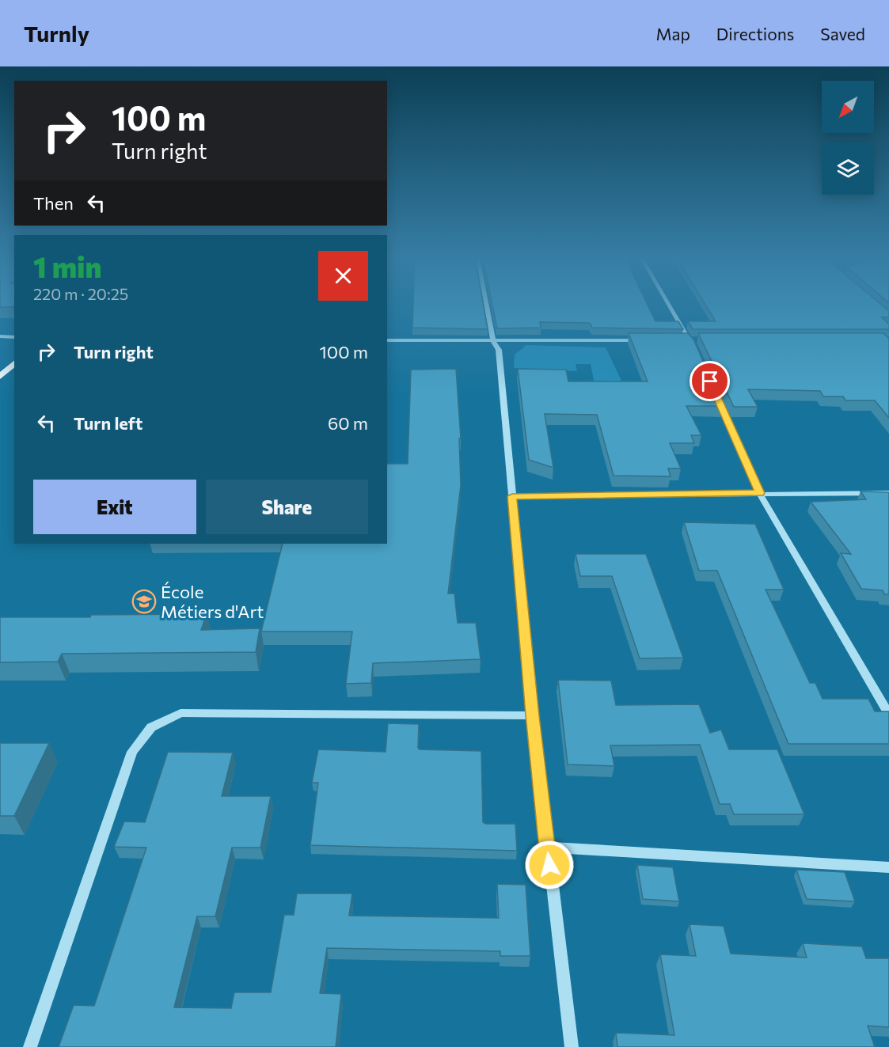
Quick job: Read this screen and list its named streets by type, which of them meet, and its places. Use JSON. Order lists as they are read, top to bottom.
{
  "places": {
    "school or university": ["École Métiers d'Art"]
  },
  "north": "bottom left",
  "page": {
    "header": "Turnly",
    "nav": ["Map", "Directions", "Saved"],
    "turn": ["100 m", "Turn right"],
    "then": "Then",
    "heading": ["1 min", "220 m · 20:25"],
    "list": [
      {
        "name": "Turn right",
        "value": "100 m"
      },
      {
        "name": "Turn left",
        "value": "60 m"
      }
    ],
    "buttons": ["Exit", "Share"]
  }
}
